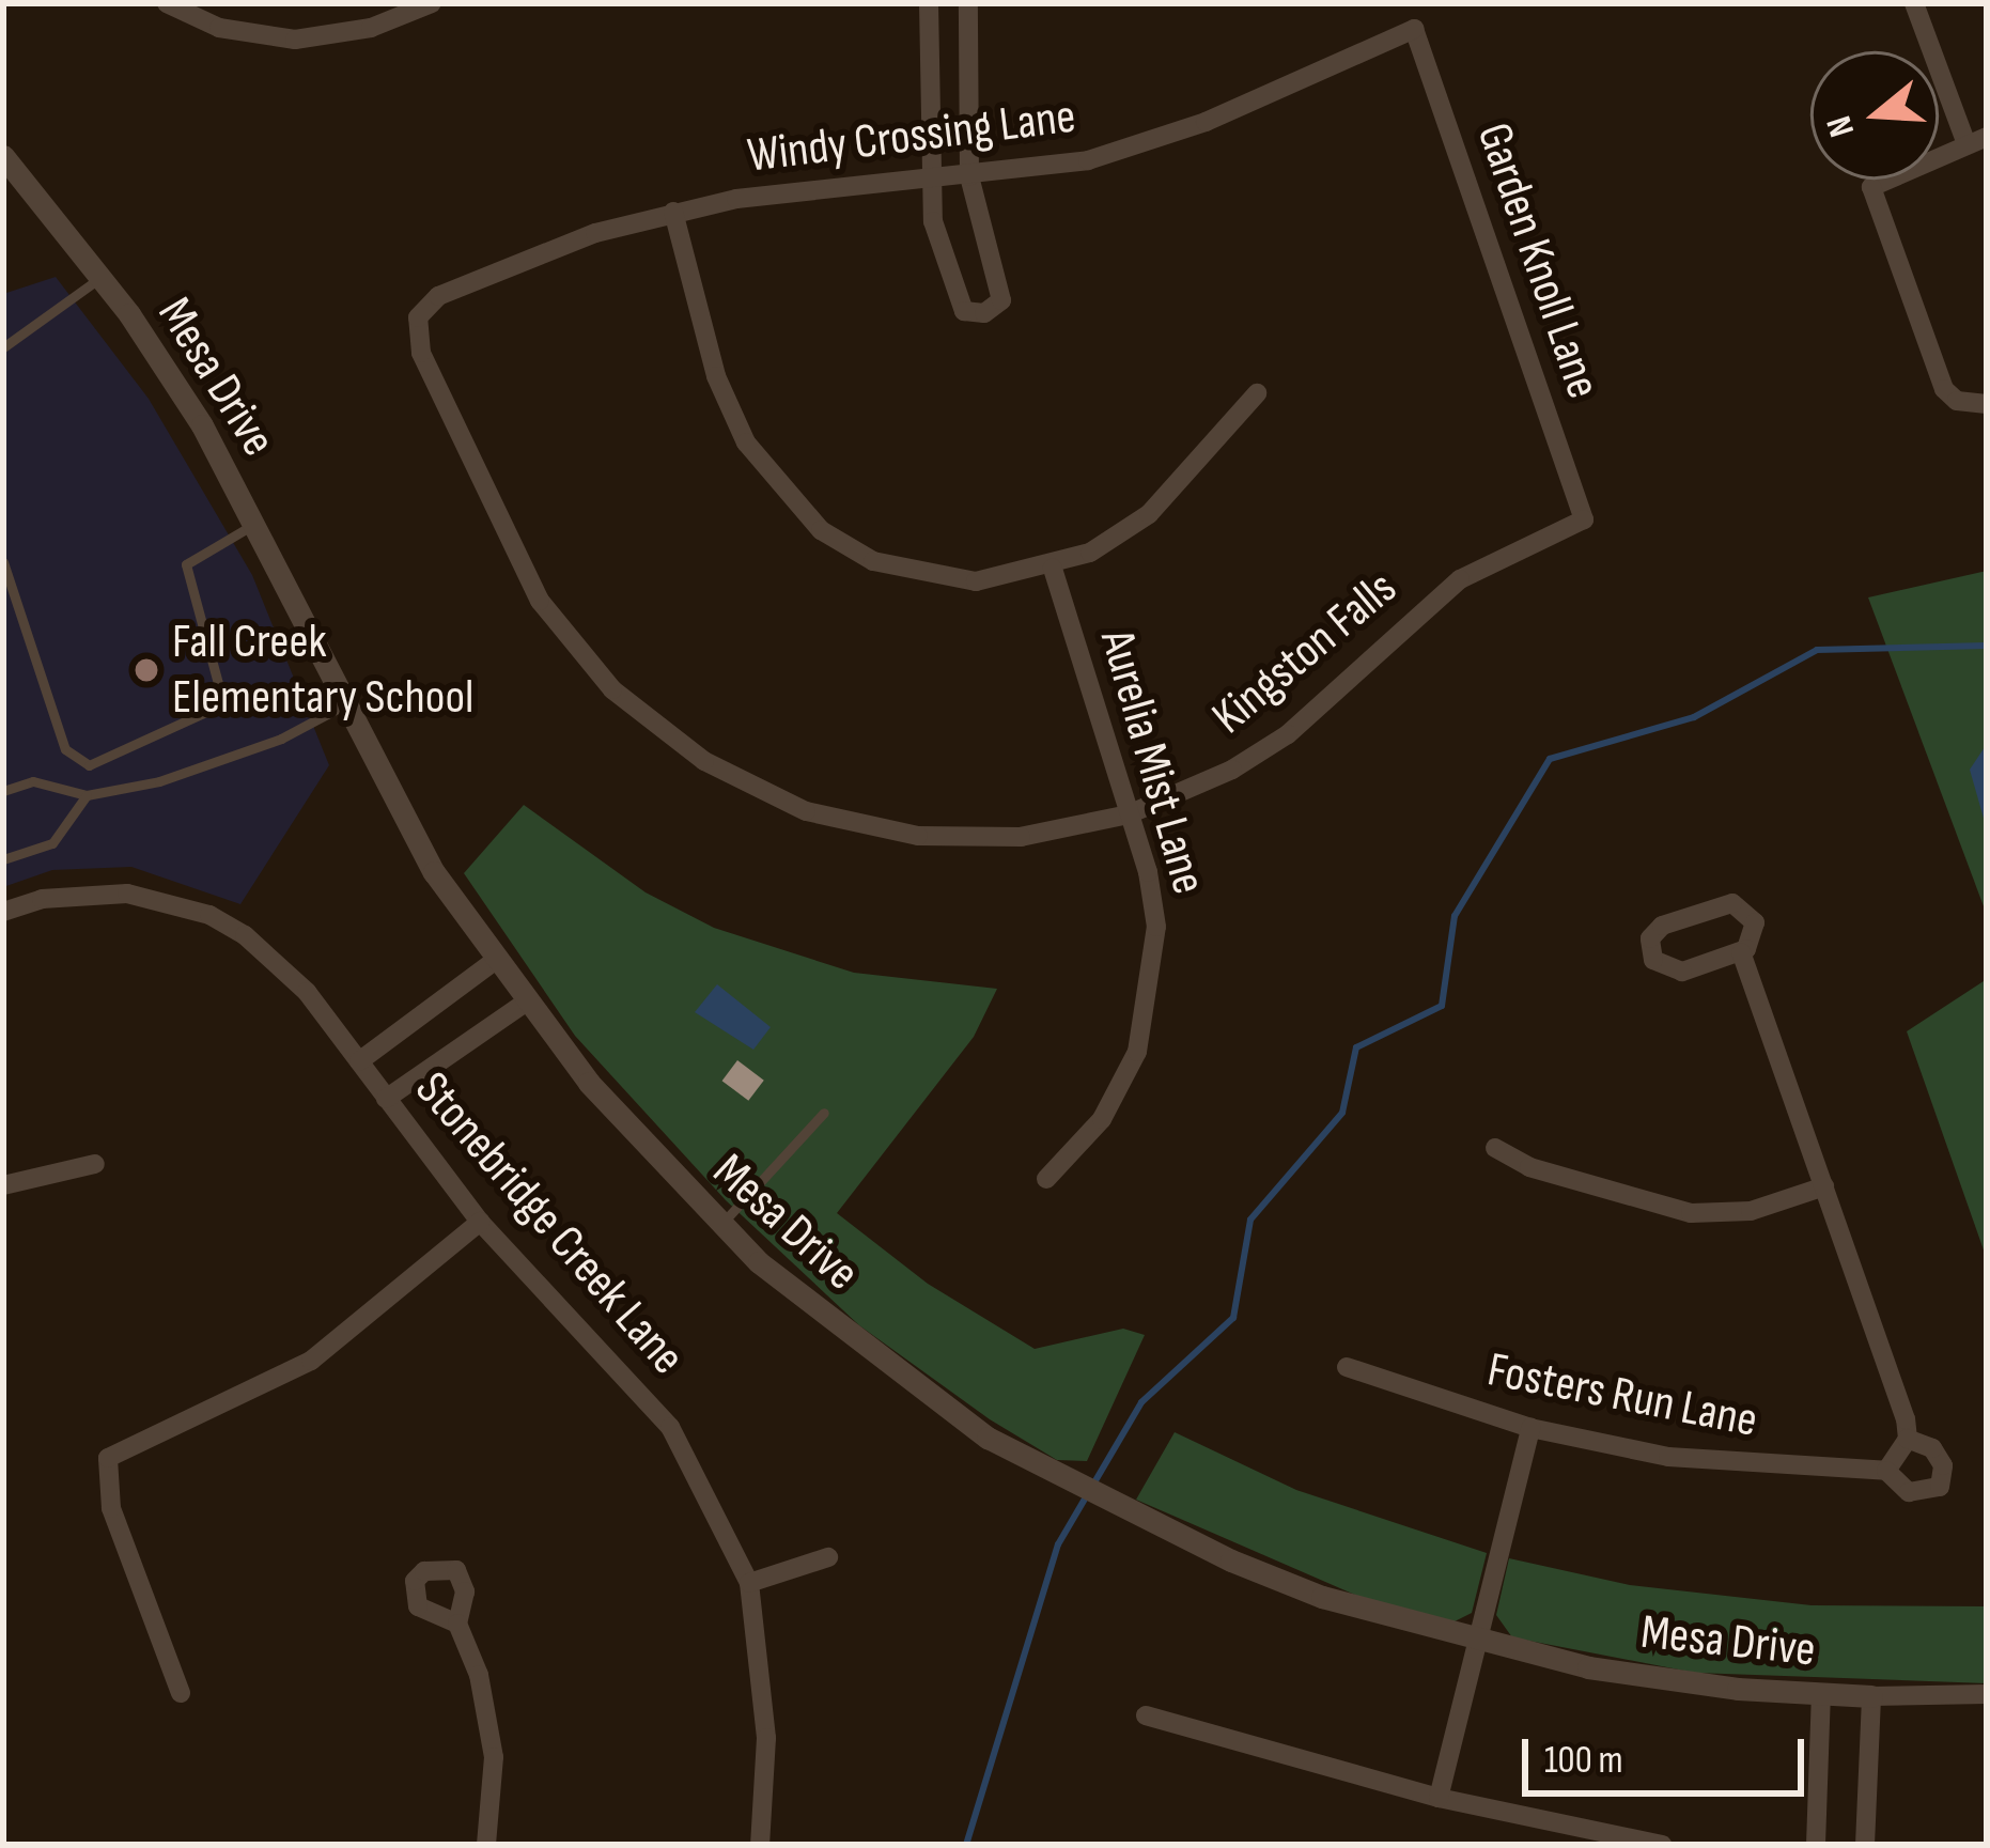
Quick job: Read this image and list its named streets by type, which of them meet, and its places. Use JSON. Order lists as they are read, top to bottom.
{
  "streets": {
    "street": [
      "Windy Crossing Lane",
      "Garden Knoll Lane",
      "Mesa Drive",
      "Kingston Falls",
      "Aurelia Mist Lane",
      "Stonebridge Creek Lane",
      "Fosters Run Lane"
    ]
  },
  "crossings": [
    ["Windy Crossing Lane", "Garden Knoll Lane"],
    ["Windy Crossing Lane", "Kingston Falls"],
    ["Garden Knoll Lane", "Kingston Falls"],
    ["Kingston Falls", "Aurelia Mist Lane"]
  ],
  "places": ["Fall Creek Elementary School"],
  "scale_bar": "100 m",
  "north": "left"
}
